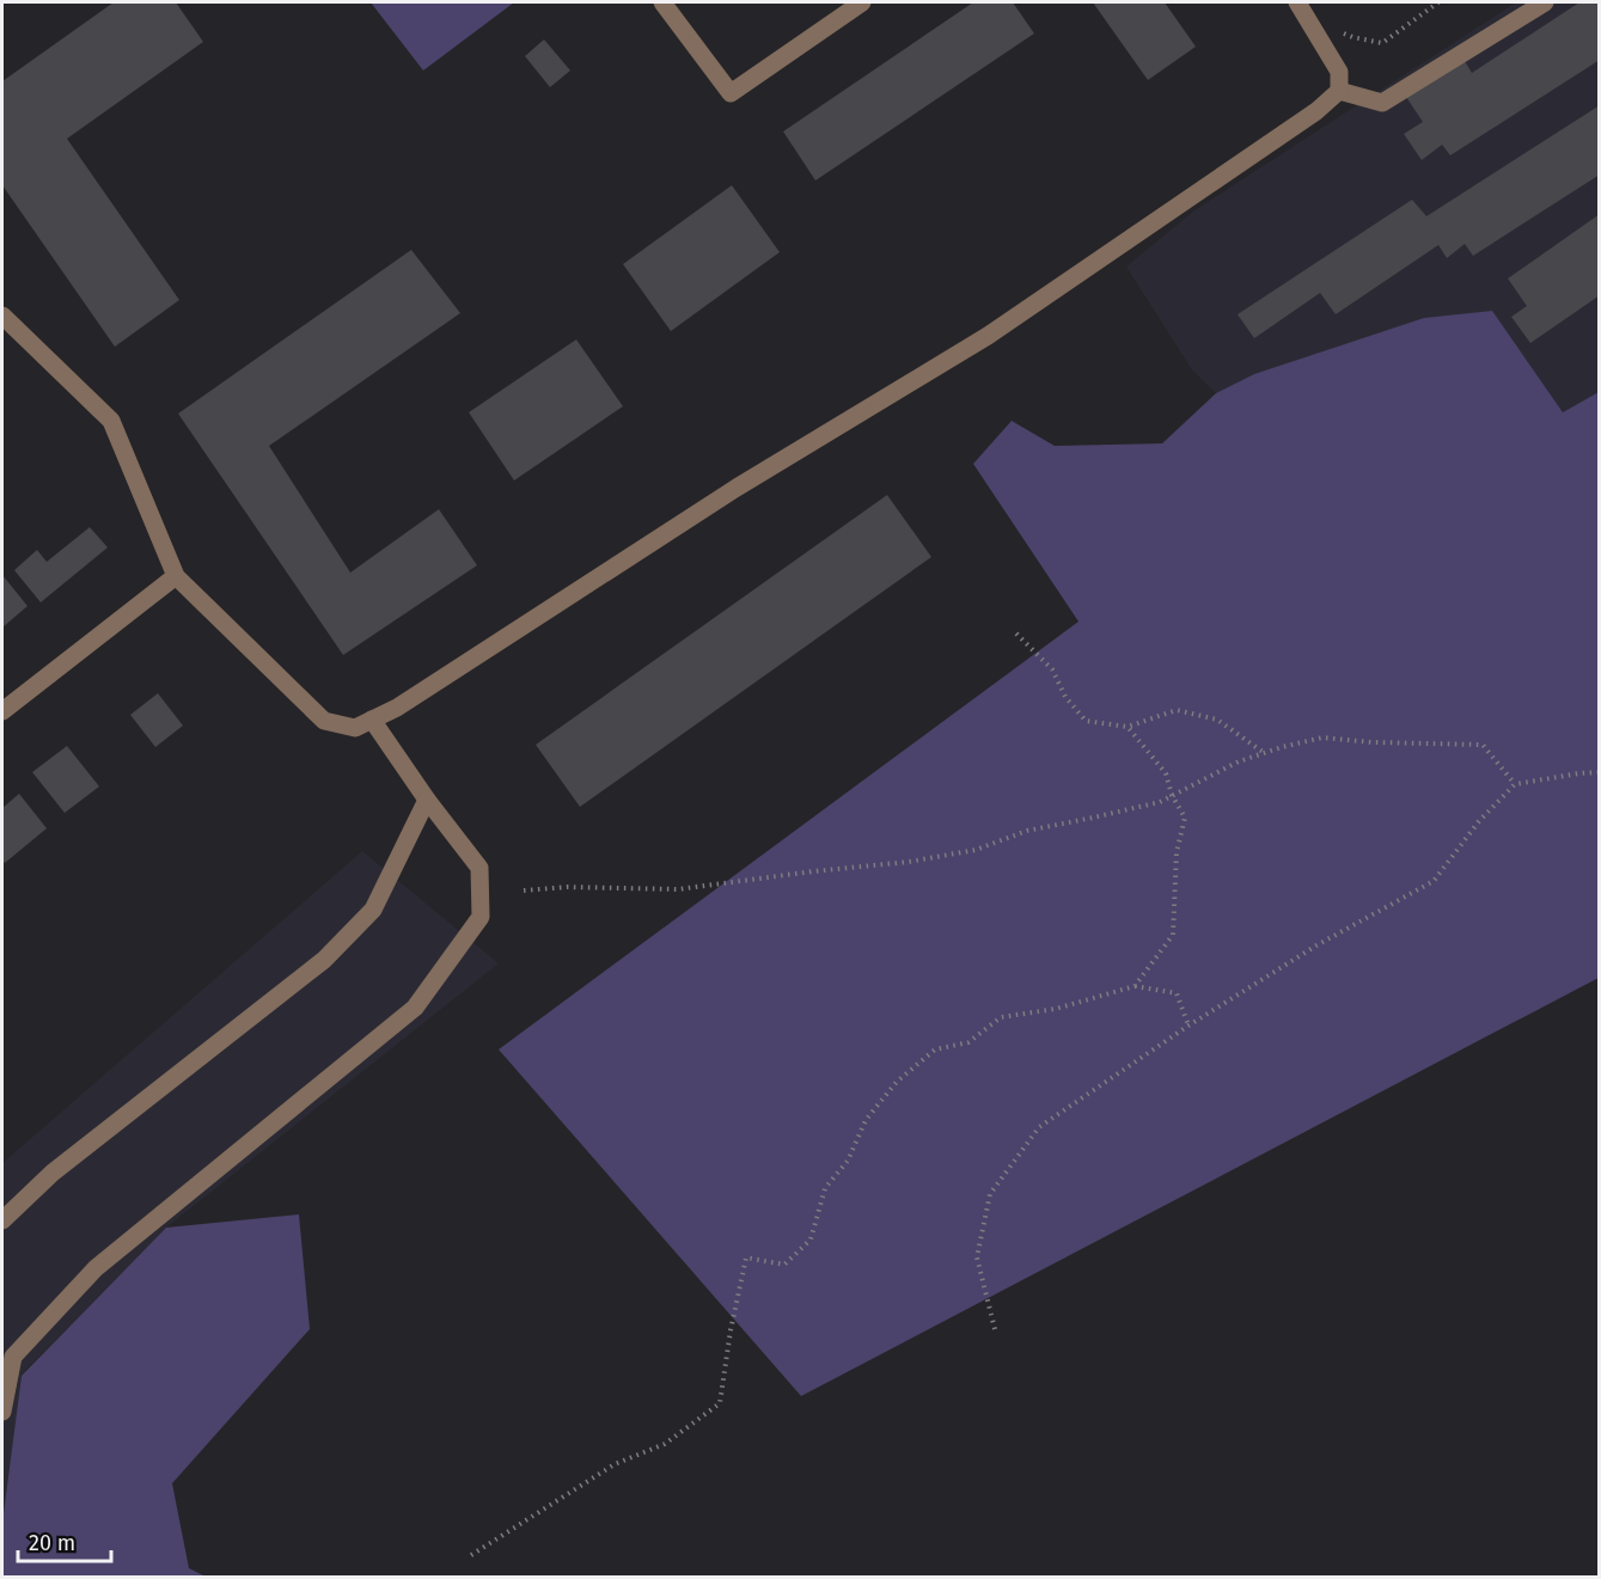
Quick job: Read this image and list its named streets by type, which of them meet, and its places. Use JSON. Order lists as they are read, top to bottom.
{
  "scale_bar": "20 m"
}
